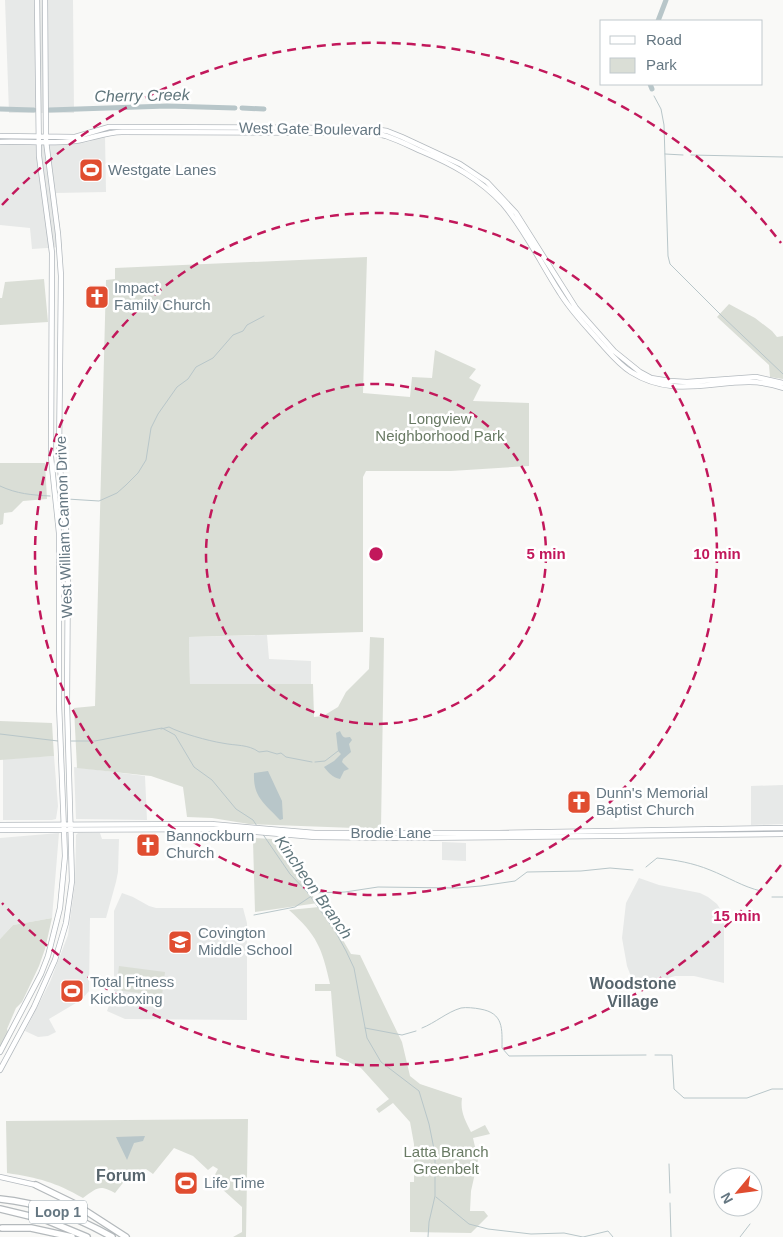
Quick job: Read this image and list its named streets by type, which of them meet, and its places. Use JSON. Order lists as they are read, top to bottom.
{
  "streets": {
    "highway": ["Loop 1"],
    "main road": ["West Gate Boulevard", "West William Cannon Drive", "Brodie Lane"]
  },
  "crossings": [
    ["West Gate Boulevard", "West William Cannon Drive"],
    ["West William Cannon Drive", "Brodie Lane"]
  ],
  "districts": ["Woodstone Village", "Forum"],
  "water": ["Cherry Creek", "Kincheon Branch"],
  "parks": ["Longview Neighborhood Park", "Latta Branch Greenbelt"],
  "places": {
    "sports": ["Westgate Lanes", "Total Fitness Kickboxing", "Life Time"],
    "church": ["Impact Family Church", "Dunn's Memorial Baptist Church", "Bannockburn Church"],
    "school or university": ["Covington Middle School"]
  },
  "legend": ["Road", "Park"],
  "north": "bottom left",
  "rings": ["5 min", "10 min", "15 min"]
}
